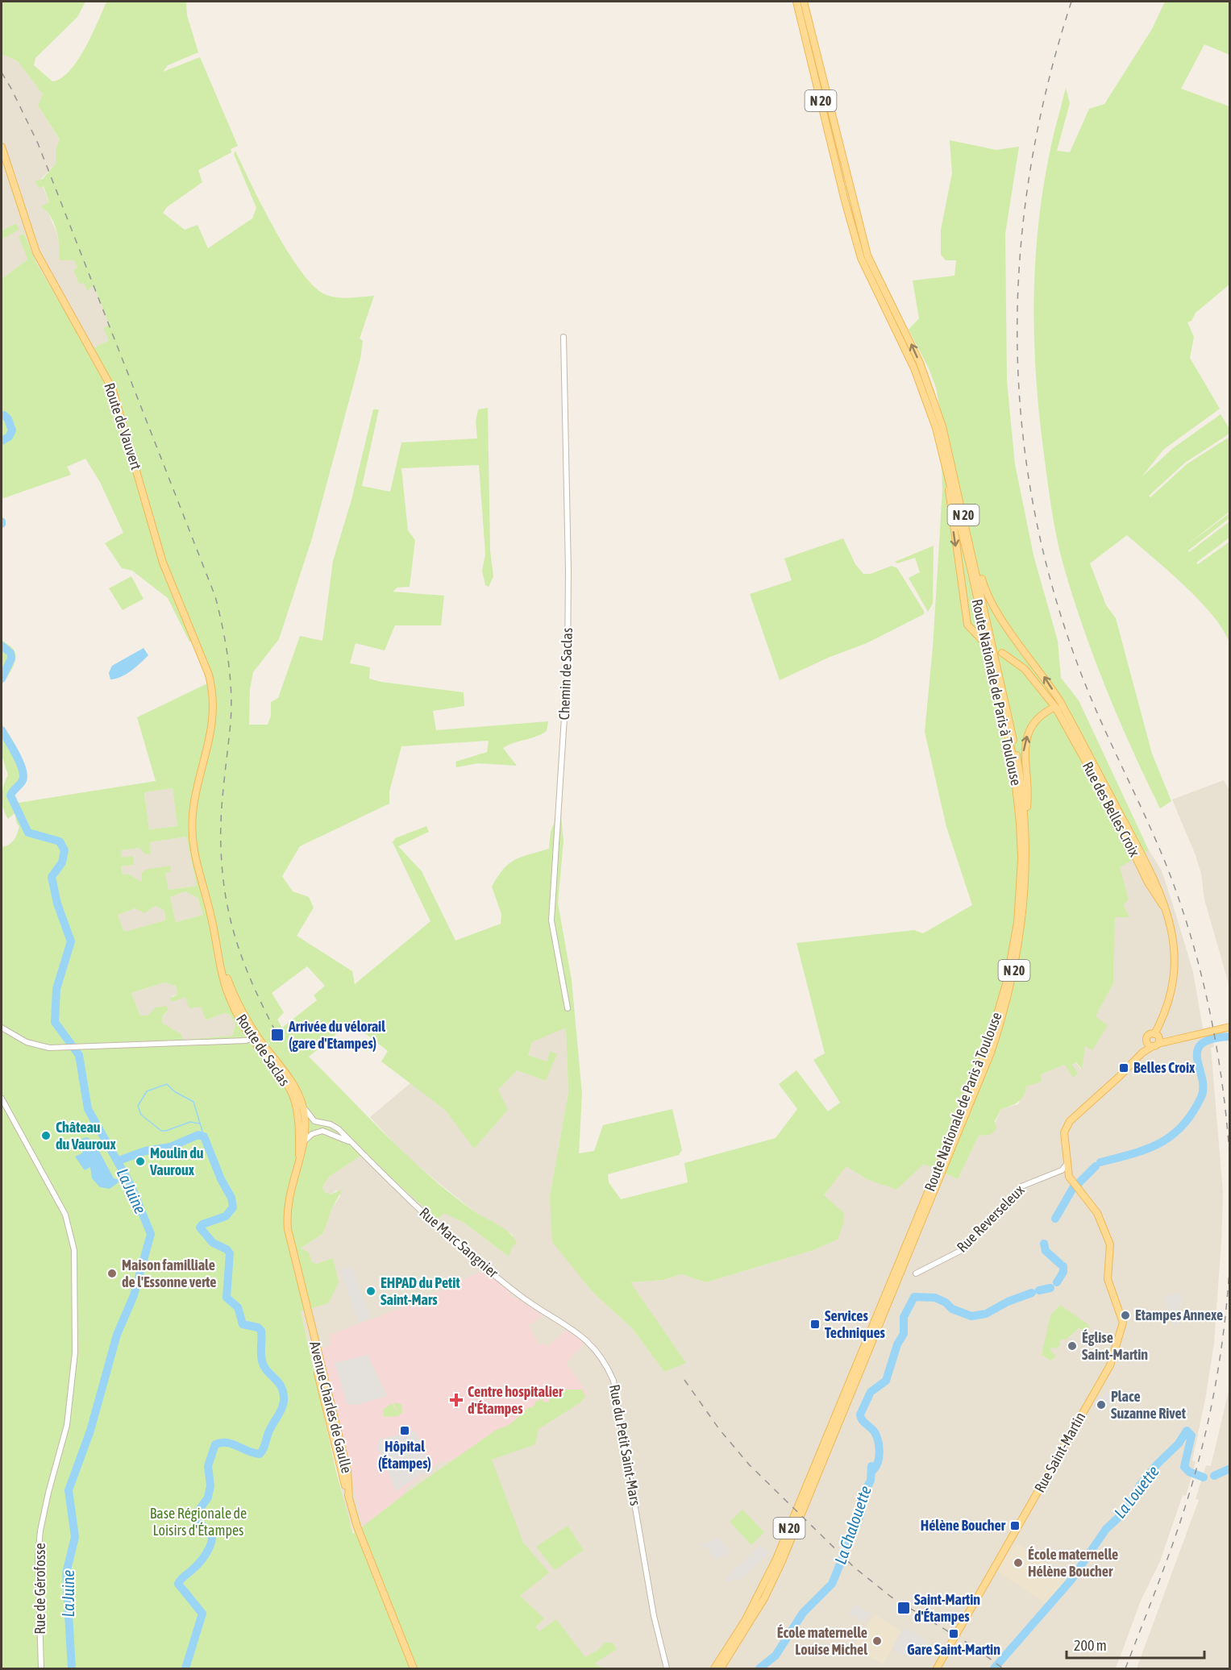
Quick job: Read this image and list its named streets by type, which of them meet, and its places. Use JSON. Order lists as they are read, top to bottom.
{
  "streets": {
    "main road": [
      "N 20",
      "Route de Vauvert",
      "Route Nationale de Paris à Toulouse",
      "Rue des Belles Croix",
      "Route de Saclas",
      "Avenue Charles de Gaulle",
      "Rue Saint-Martin"
    ],
    "street": [
      "Chemin de Saclas",
      "Rue Reverseleux",
      "Rue Marc Sangnier",
      "Rue du Petit Saint-Mars",
      "Rue de Gérofosse"
    ]
  },
  "crossings": [
    ["Route de Vauvert", "Route de Saclas"],
    ["Rue des Belles Croix", "Rue Saint-Martin"],
    ["Route de Saclas", "Avenue Charles de Gaulle"],
    ["Rue Reverseleux", "Rue Saint-Martin"],
    ["Rue Marc Sangnier", "Rue du Petit Saint-Mars"]
  ],
  "water": ["La Juine", "La Louette", "La Chalouette"],
  "parks": ["Base Régionale de Loisirs d'Étampes"],
  "places": {
    "transit": [
      "Arrivée du vélorail (gare d'Etampes)",
      "Belles Croix",
      "Services Techniques",
      "Hôpital (Étampes)",
      "Hélène Boucher",
      "Saint-Martin d'Étampes",
      "Gare Saint-Martin"
    ],
    "other": [
      "Château du Vauroux",
      "Moulin du Vauroux",
      "Maison familliale de l'Essonne verte",
      "EHPAD du Petit Saint-Mars",
      "Etampes Annexe",
      "Église Saint-Martin",
      "Place Suzanne Rivet",
      "École maternelle Hélène Boucher",
      "École maternelle Louise Michel"
    ],
    "health": ["Centre hospitalier d'Étampes"]
  },
  "scale_bar": "200 m"
}
